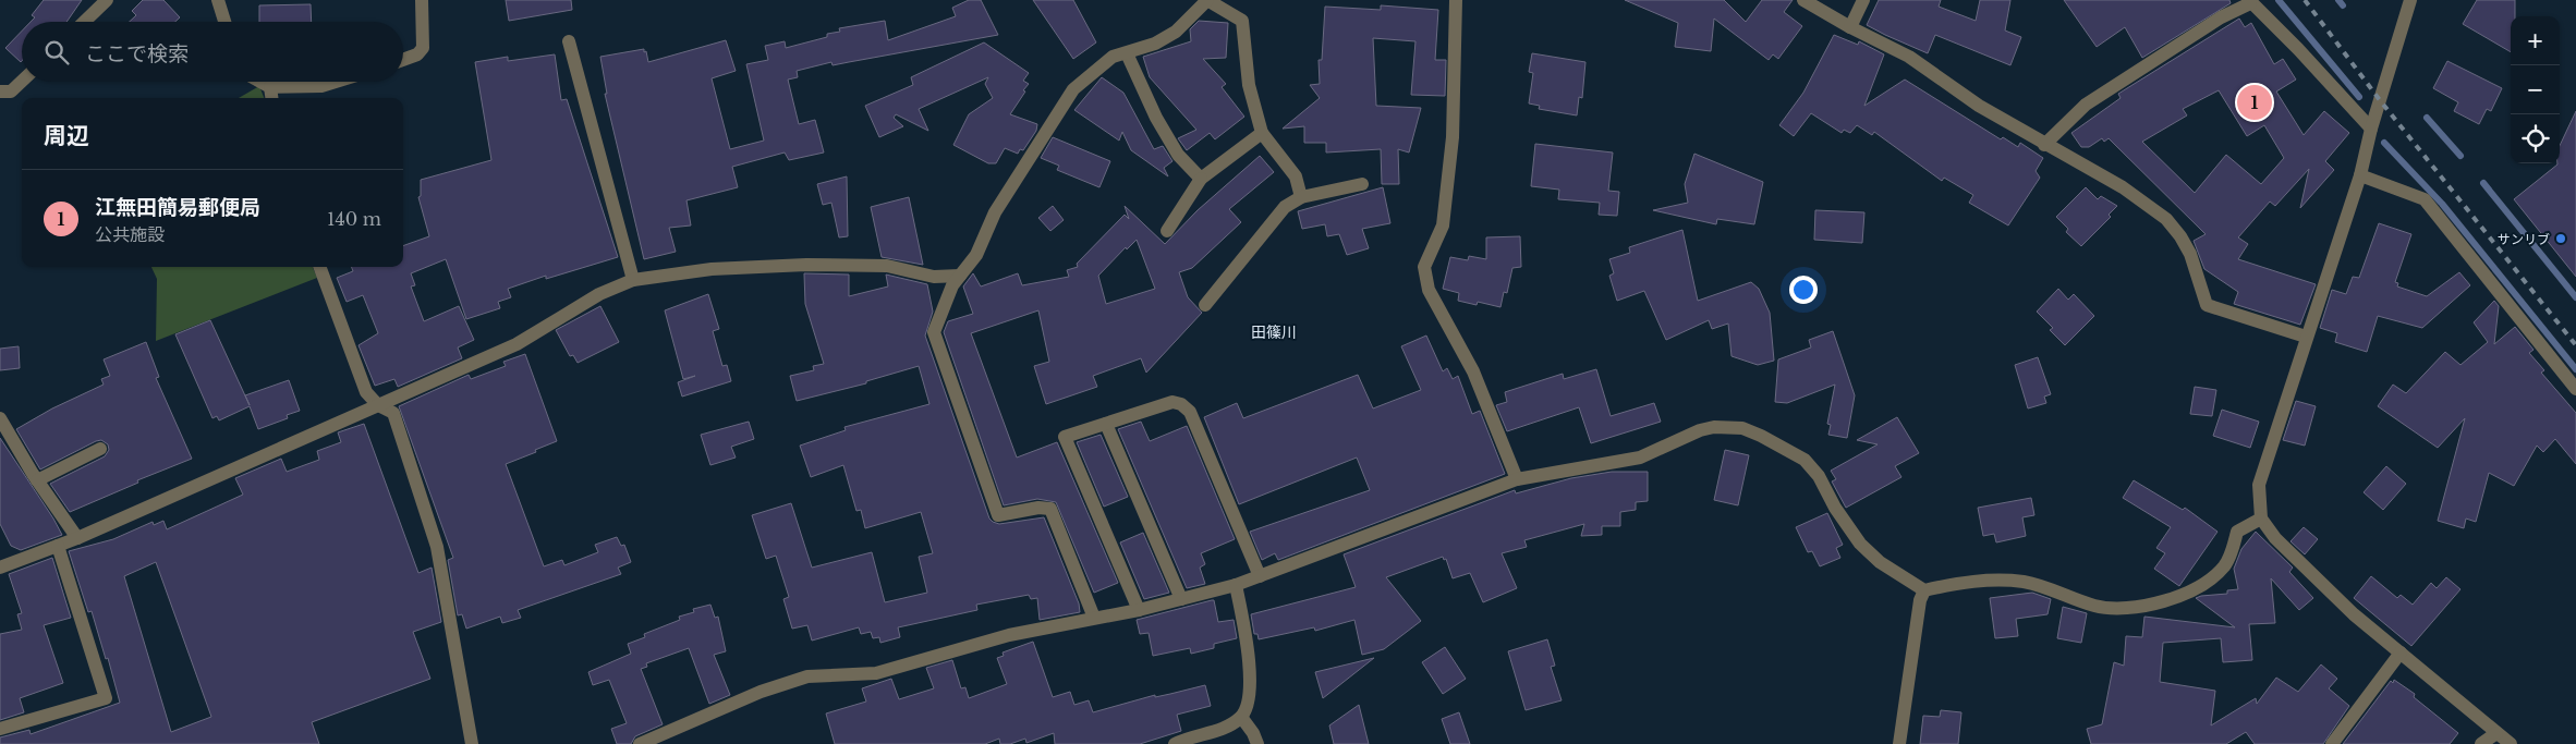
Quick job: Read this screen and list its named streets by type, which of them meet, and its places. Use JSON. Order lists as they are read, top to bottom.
{
  "districts": ["田篠川"],
  "places": ["サンリブ"],
  "page": {
    "map_buttons": ["+", "−"],
    "search": "ここで検索",
    "pins": "1",
    "heading": "周辺",
    "list": [
      {
        "mark": "1",
        "name": "江無田簡易郵便局",
        "note": "公共施設",
        "value": "140 m"
      }
    ]
  }
}
